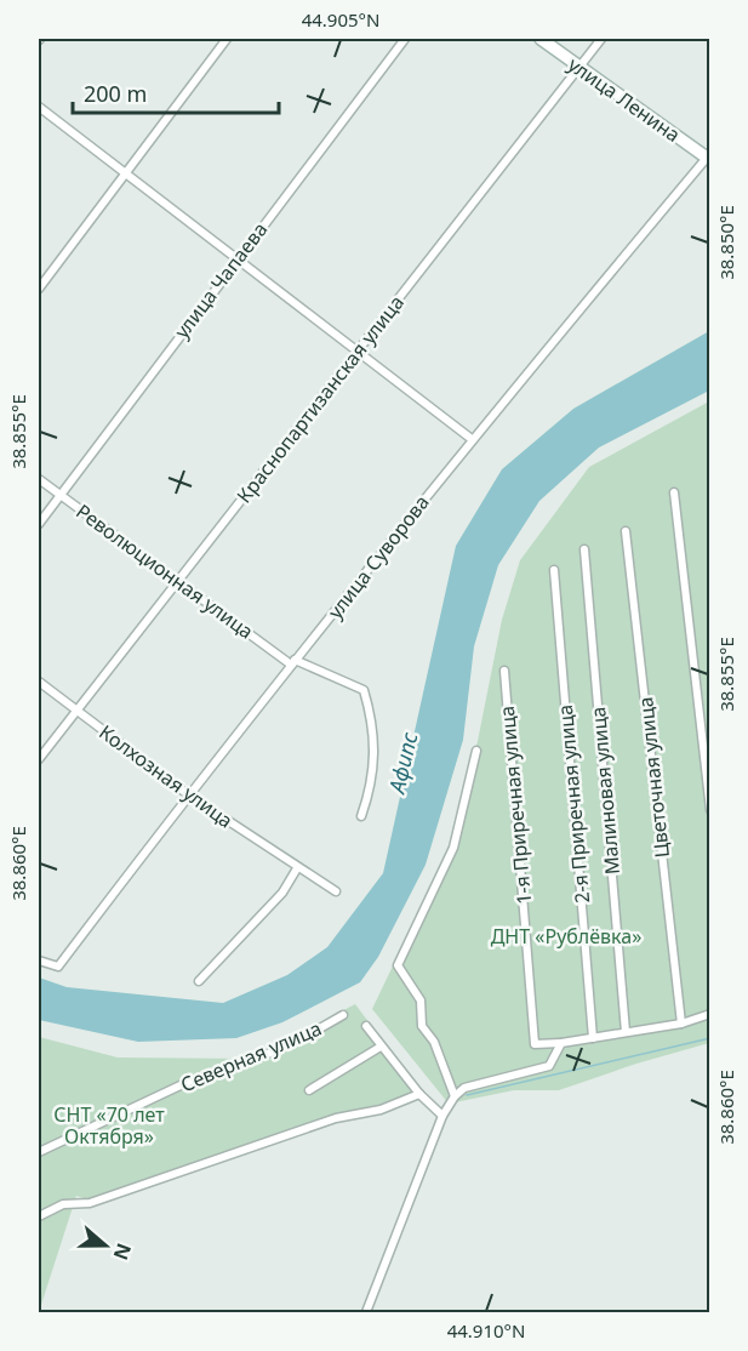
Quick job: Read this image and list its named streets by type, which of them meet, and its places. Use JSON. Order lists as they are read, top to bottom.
{
  "streets": {
    "street": [
      "улица Ленина",
      "улица Чапаева",
      "Краснопартизанская улица",
      "улица Суворова",
      "Революционная улица",
      "Колхозная улица",
      "Цветочная улица",
      "Малиновая улица",
      "2-я Приречная улица",
      "1-я Приречная улица",
      "Северная улица"
    ]
  },
  "crossings": [
    ["улица Ленина", "Краснопартизанская улица"],
    ["улица Ленина", "улица Суворова"],
    ["улица Чапаева", "Революционная улица"],
    ["Краснопартизанская улица", "Революционная улица"],
    ["Краснопартизанская улица", "Колхозная улица"],
    ["улица Суворова", "Революционная улица"],
    ["улица Суворова", "Колхозная улица"]
  ],
  "water": ["Афипс"],
  "parks": ["ДНТ «Рублёвка»", "СНТ «70 лет Октября»"],
  "scale_bar": "200 m",
  "north": "right",
  "coordinates": [
    "44.905°N",
    "38.850°E",
    "38.855°E",
    "38.860°E",
    "44.910°N"
  ]
}
